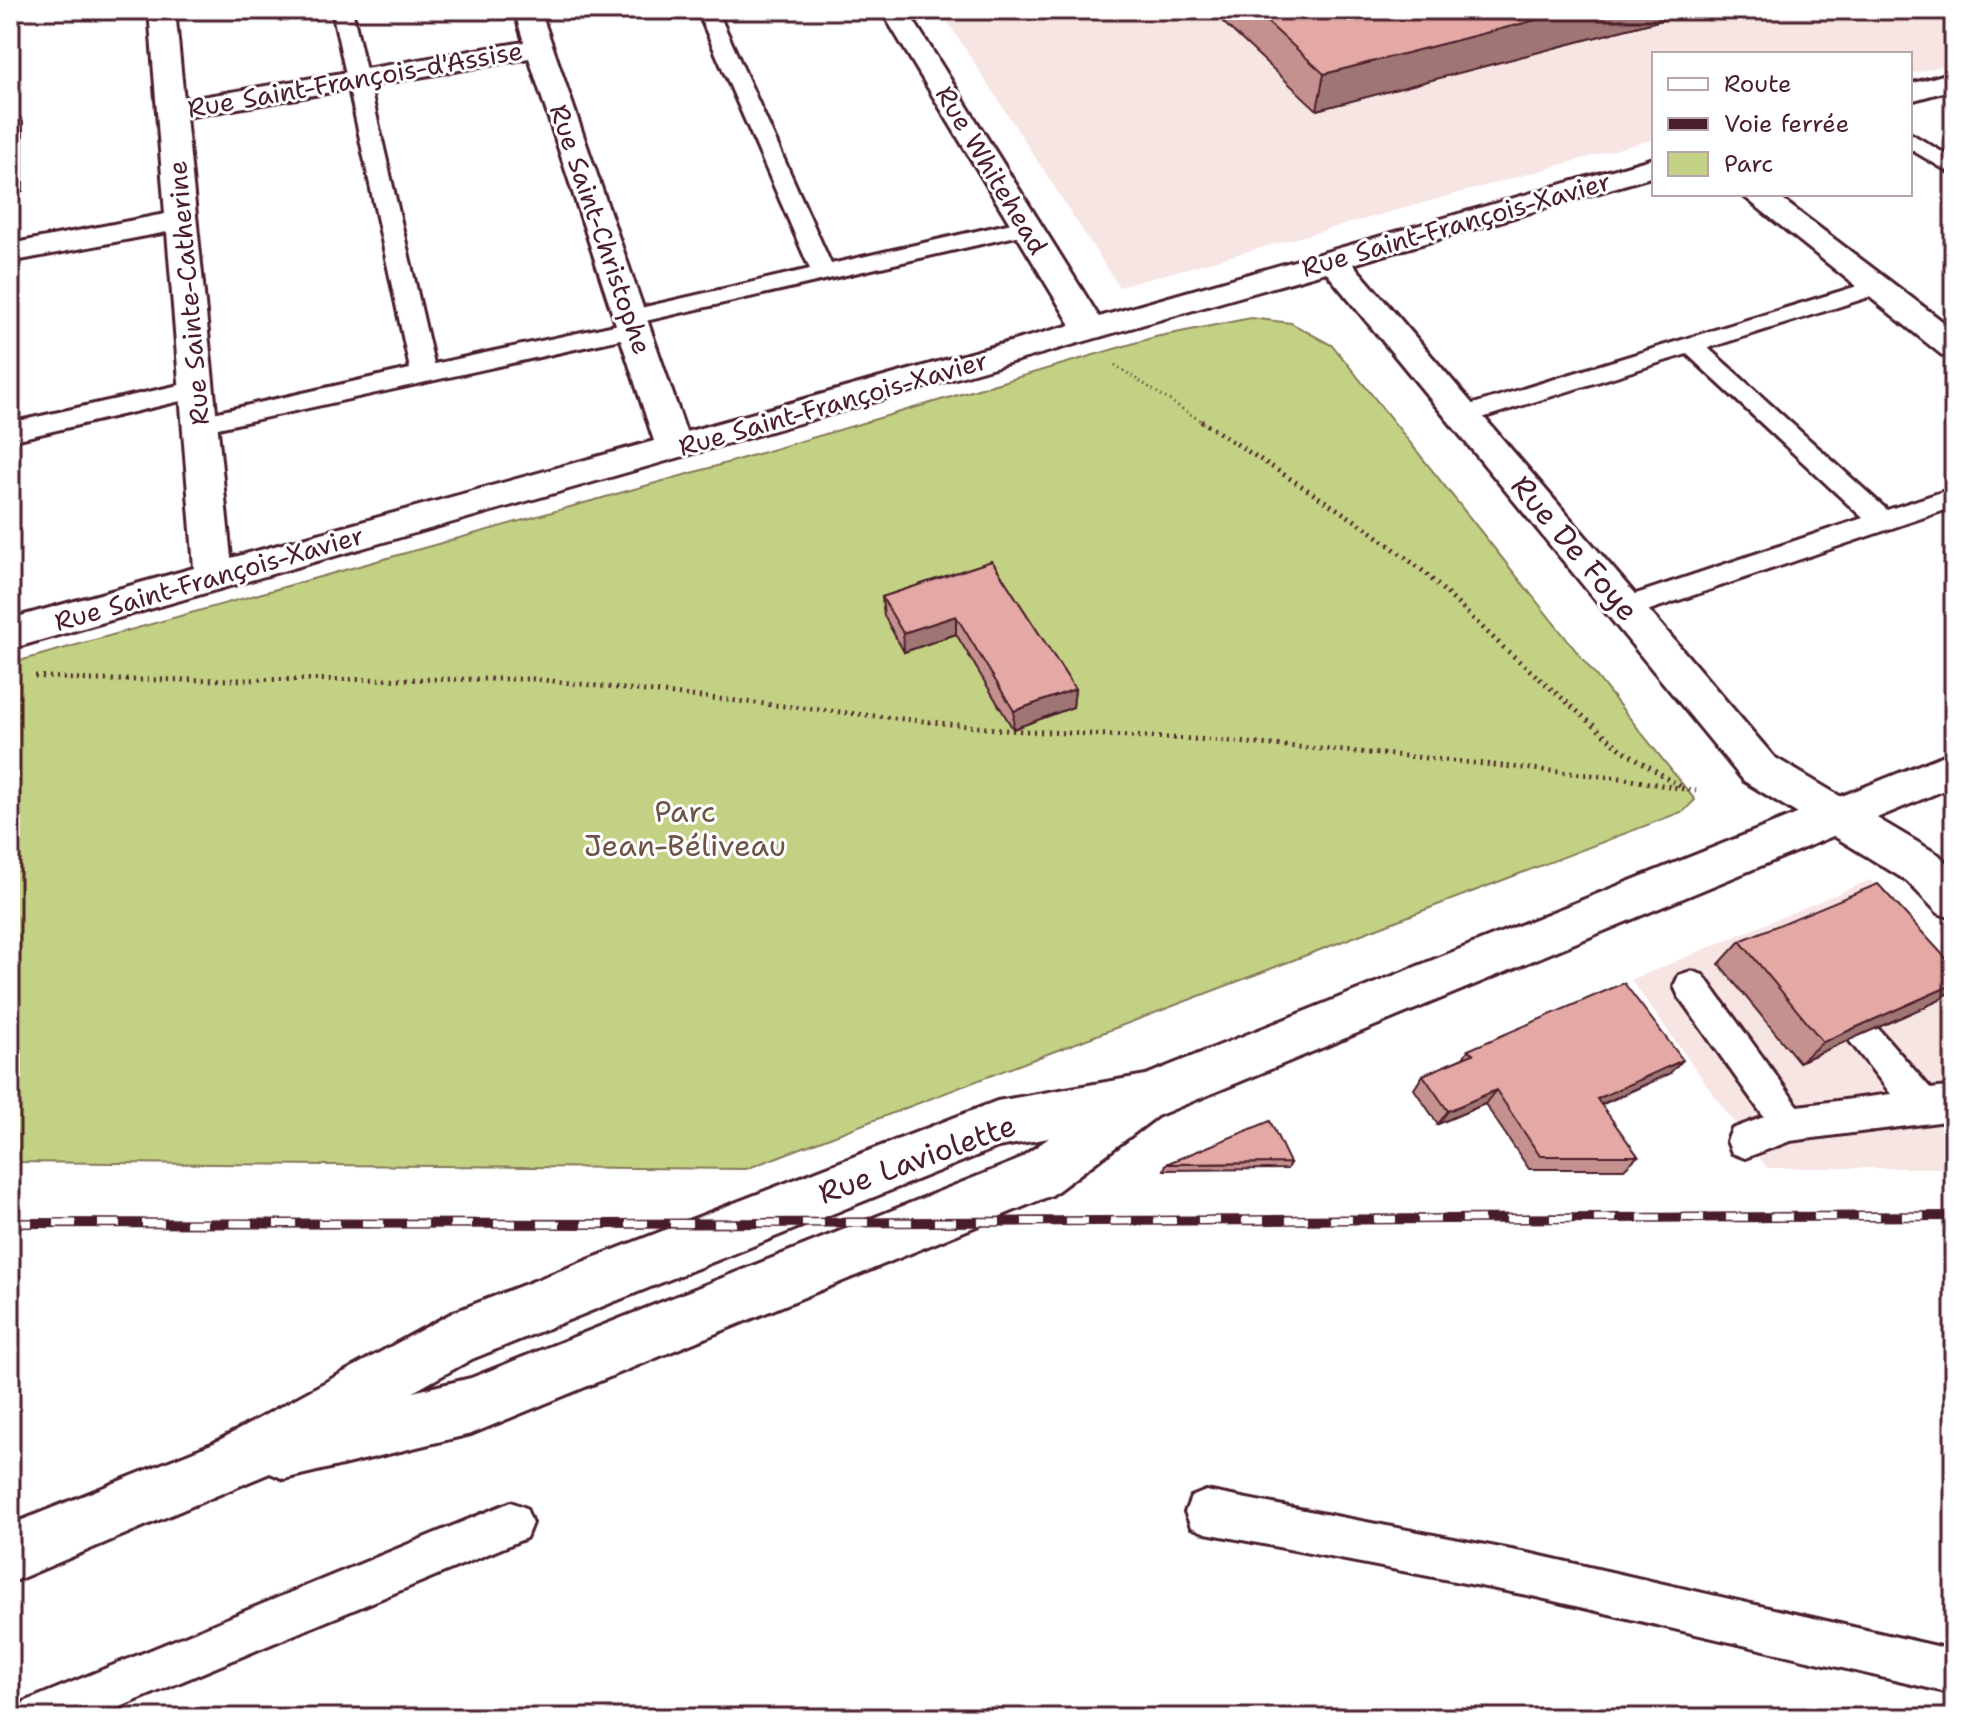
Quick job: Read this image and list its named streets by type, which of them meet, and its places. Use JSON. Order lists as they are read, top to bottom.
{
  "streets": {
    "street": [
      "Rue Saint-François-d'Assise",
      "Rue Whitehead",
      "Rue Saint-François-Xavier",
      "Rue Saint-Christophe",
      "Rue Sainte-Catherine",
      "Rue De Foye",
      "Rue Laviolette"
    ]
  },
  "crossings": [
    ["Rue Saint-François-d'Assise", "Rue Saint-Christophe"],
    ["Rue Saint-François-d'Assise", "Rue Sainte-Catherine"],
    ["Rue Whitehead", "Rue Saint-François-Xavier"],
    ["Rue Saint-François-Xavier", "Rue Saint-Christophe"],
    ["Rue Saint-François-Xavier", "Rue Sainte-Catherine"],
    ["Rue Saint-François-Xavier", "Rue De Foye"],
    ["Rue De Foye", "Rue Laviolette"]
  ],
  "parks": ["Parc Jean-Béliveau"],
  "legend": ["Route", "Voie ferrée", "Parc"]
}
